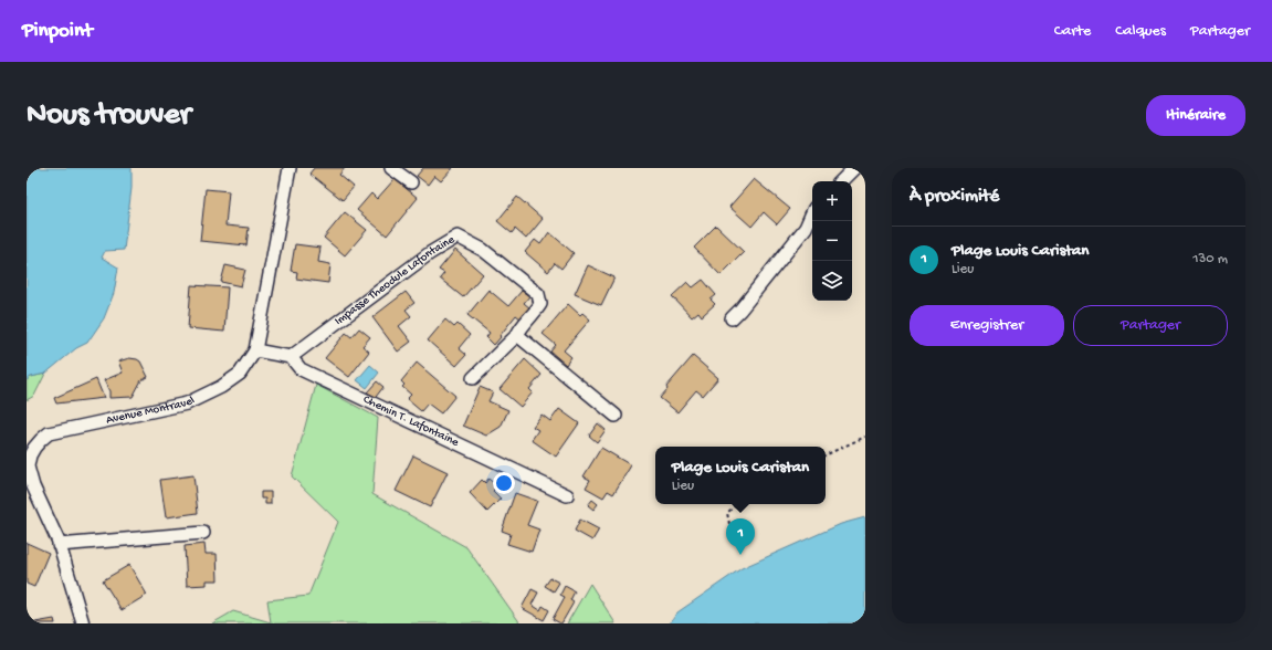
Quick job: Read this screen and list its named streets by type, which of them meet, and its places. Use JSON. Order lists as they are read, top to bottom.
{
  "streets": {
    "street": ["Impasse Theodule Lafontaine", "Avenue Montravel", "Chemin T. Lafontaine"]
  },
  "crossings": [
    ["Impasse Theodule Lafontaine", "Chemin T. Lafontaine"]
  ],
  "page": {
    "header": "Pinpoint",
    "nav": ["Carte", "Calques", "Partager"],
    "buttons": [
      "Itinéraire",
      ["Enregistrer", "Partager"]
    ],
    "title": "Nous trouver",
    "heading": "À proximité",
    "map_buttons": ["+", "−"],
    "list": [
      {
        "mark": "1",
        "name": "Plage Louis Caristan",
        "note": "Lieu",
        "value": "130 m"
      }
    ],
    "popup": ["Plage Louis Caristan", "Lieu"],
    "pins": "1"
  }
}
